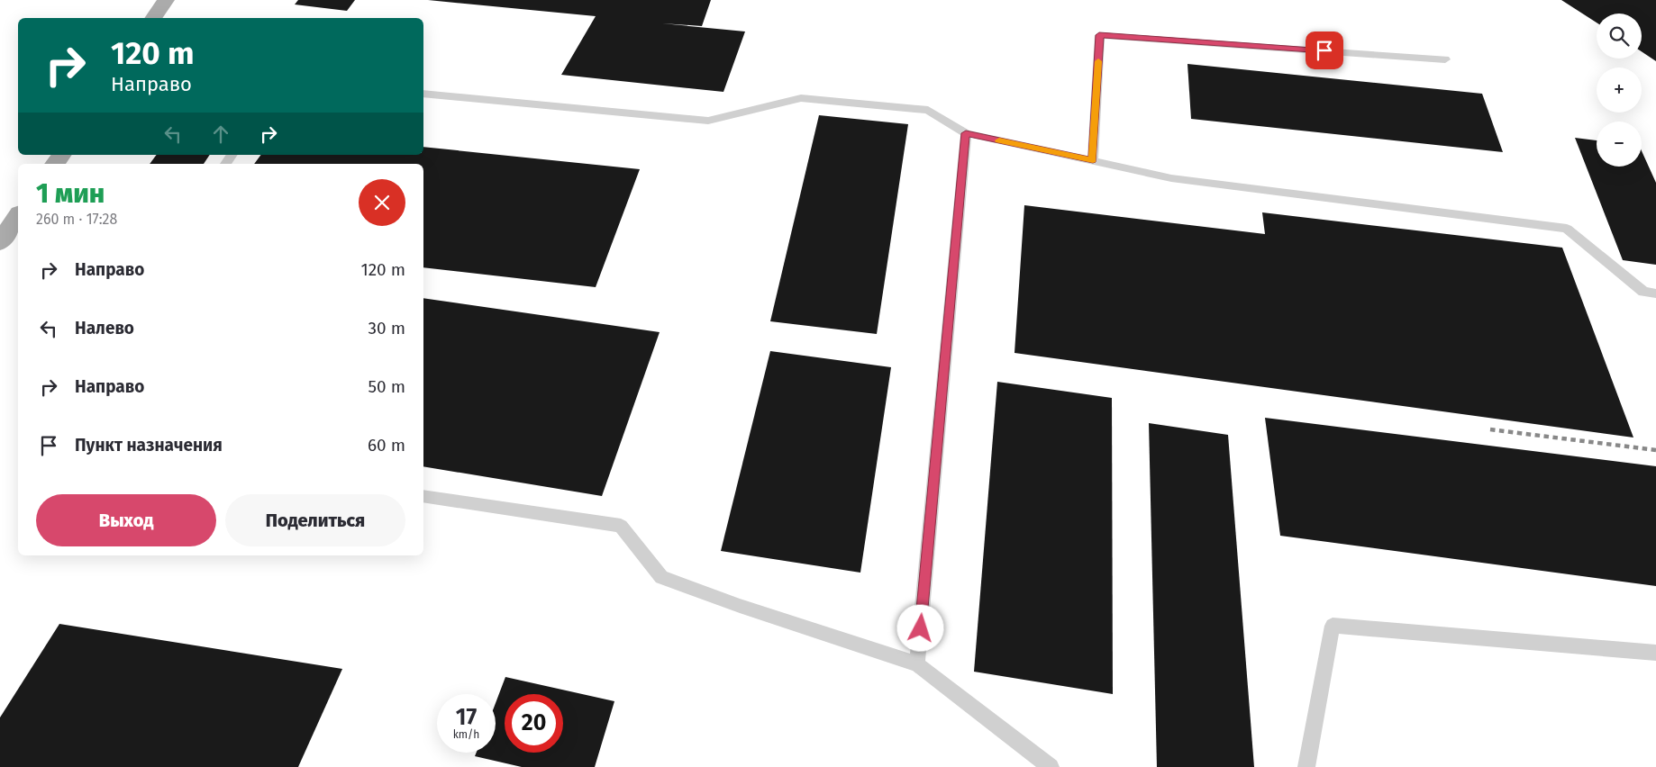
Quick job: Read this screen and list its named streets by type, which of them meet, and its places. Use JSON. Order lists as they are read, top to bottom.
{
  "page": {
    "map_buttons": ["+", "−"],
    "turn": ["120 m", "Направо"],
    "heading": ["1 мин", "260 m · 17:28"],
    "list": [
      {
        "name": "Направо",
        "value": "120 m"
      },
      {
        "name": "Налево",
        "value": "30 m"
      },
      {
        "name": "Направо",
        "value": "50 m"
      },
      {
        "name": "Пункт назначения",
        "value": "60 m"
      }
    ],
    "buttons": ["Выход", "Поделиться"],
    "speed": "17 km/h",
    "limit": "20"
  }
}
